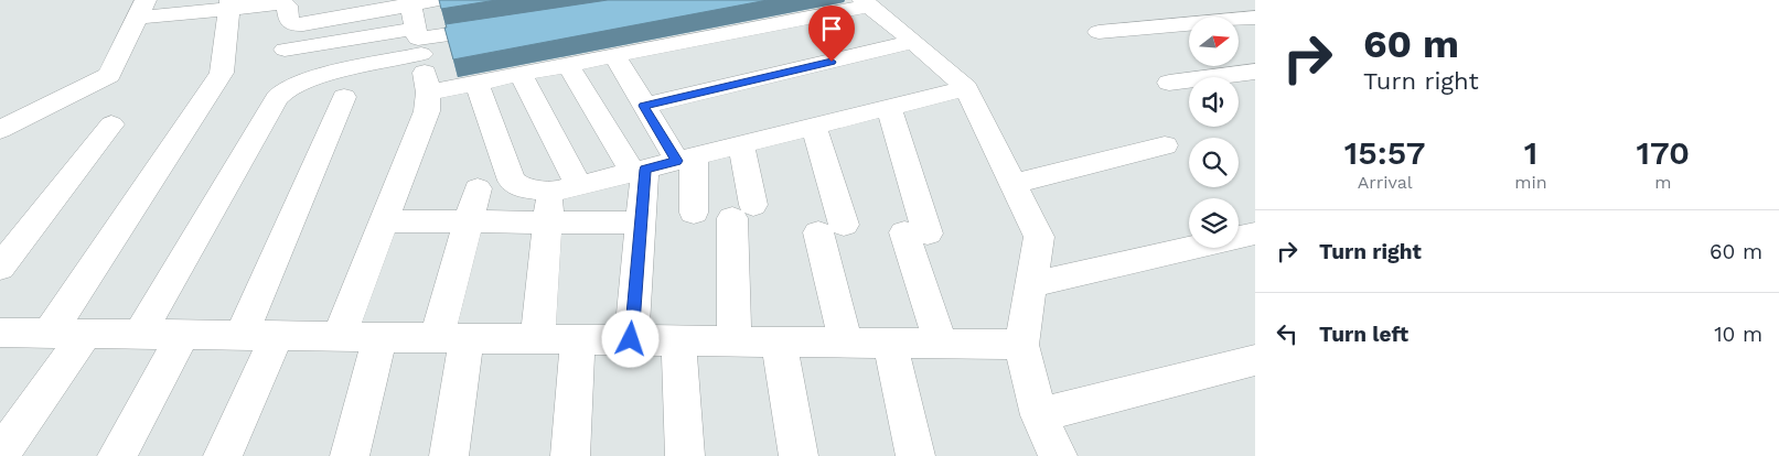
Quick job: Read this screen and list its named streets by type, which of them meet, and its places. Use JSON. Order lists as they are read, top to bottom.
{
  "north": "right",
  "page": {
    "turn": ["60 m", "Turn right"],
    "eta": [
      "15:57",
      "Arrival",
      "1",
      "min",
      "170",
      "m"
    ],
    "list": [
      {
        "name": "Turn right",
        "value": "60 m"
      },
      {
        "name": "Turn left",
        "value": "10 m"
      }
    ]
  }
}
